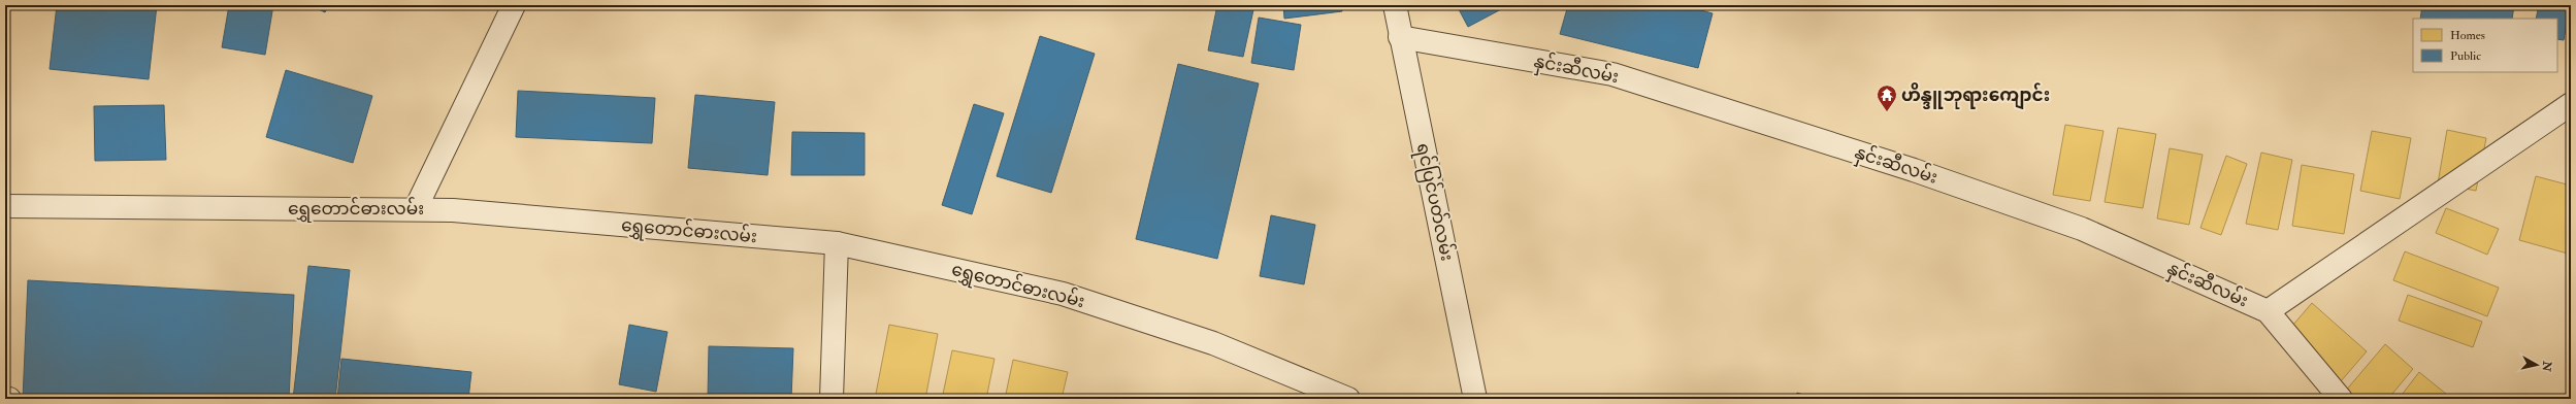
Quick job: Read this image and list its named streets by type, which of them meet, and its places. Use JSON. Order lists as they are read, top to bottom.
{
  "streets": {
    "street": ["နှင်းဆီလမ်း", "ရင်ပြင်ပတ်လမ်း", "ရွှေတောင်ဓားလမ်း"]
  },
  "crossings": [
    ["နှင်းဆီလမ်း", "ရင်ပြင်ပတ်လမ်း"]
  ],
  "places": {
    "temple": ["ဟိန္ဒူဘုရားကျောင်း"]
  },
  "legend": ["Homes", "Public"],
  "north": "right"
}
